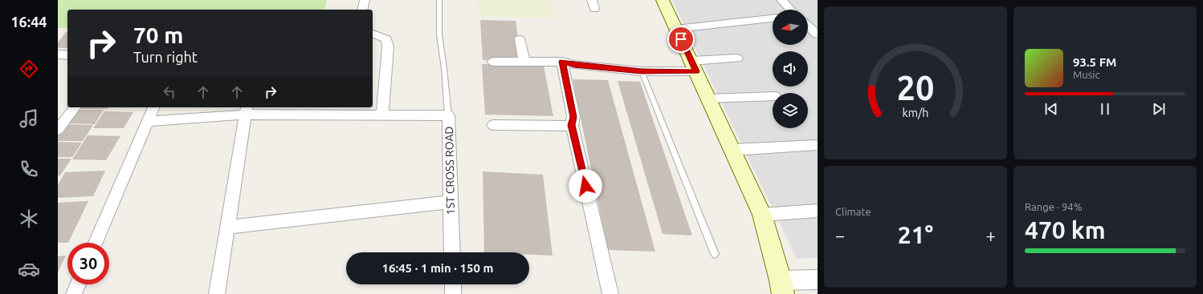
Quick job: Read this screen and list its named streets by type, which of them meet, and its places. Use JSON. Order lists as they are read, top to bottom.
{
  "streets": {
    "street": ["1ST CROSS ROAD"]
  },
  "north": "left",
  "page": {
    "tabs": "16:44",
    "turn": ["70 m", "Turn right"],
    "song": ["93.5 FM", "Music"],
    "tile": [
      "Climate",
      ["Range · 94%", "470 km"]
    ],
    "heat": ["−", "21°", "+"],
    "limit": "30",
    "trip": "16:45 · 1 min · 150 m",
    "gauge": ["20", "km/h"]
  }
}
